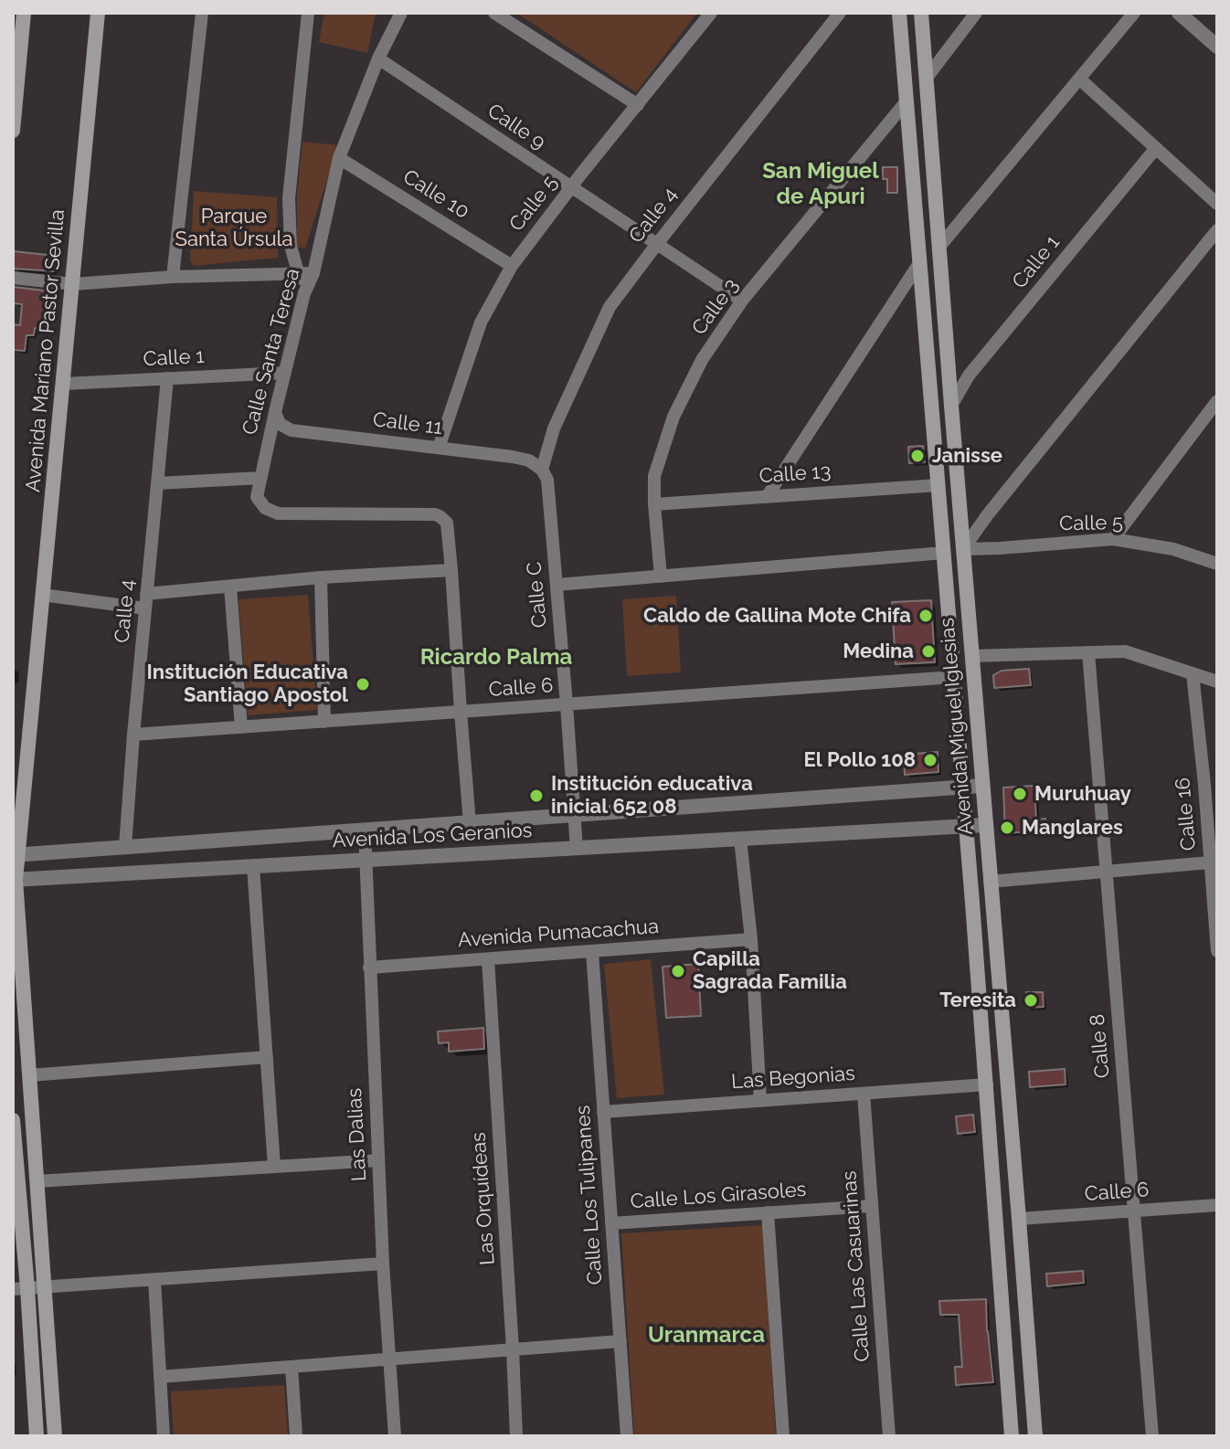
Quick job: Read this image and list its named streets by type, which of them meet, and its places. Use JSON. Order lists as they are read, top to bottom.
{
  "streets": {
    "main road": ["Avenida Mariano Pastor Sevilla", "Avenida Miguel Iglesias"],
    "street": [
      "Calle 9",
      "Calle 10",
      "Calle 5",
      "Calle 4",
      "Calle 1",
      "Calle 3",
      "Calle Santa Teresa",
      "Calle 11",
      "Calle 13",
      "Calle C",
      "Calle 6",
      "Calle 16",
      "Avenida Los Geranios",
      "Avenida Pumacachua",
      "Calle 8",
      "Las Begonias",
      "Las Dalias",
      "Calle Los Tulipanes",
      "Calle Los Girasoles",
      "Las Orquídeas",
      "Calle Las Casuarinas"
    ]
  },
  "crossings": [
    ["Calle 9", "Calle 5"],
    ["Calle 9", "Calle 4"],
    ["Calle 9", "Calle 3"],
    ["Calle 9", "Calle Santa Teresa"],
    ["Calle 10", "Calle 5"],
    ["Calle 10", "Calle Santa Teresa"],
    ["Calle 5", "Calle 11"],
    ["Calle 5", "Avenida Miguel Iglesias"],
    ["Calle 4", "Calle 1"],
    ["Calle 4", "Calle 11"],
    ["Calle 4", "Calle C"],
    ["Calle 4", "Calle 6"],
    ["Calle 4", "Avenida Los Geranios"],
    ["Calle 1", "Avenida Mariano Pastor Sevilla"],
    ["Calle 1", "Calle Santa Teresa"],
    ["Calle 1", "Avenida Miguel Iglesias"],
    ["Calle 3", "Calle 13"],
    ["Calle 3", "Avenida Miguel Iglesias"],
    ["Avenida Mariano Pastor Sevilla", "Avenida Los Geranios"],
    ["Calle Santa Teresa", "Calle 11"],
    ["Calle 11", "Calle C"],
    ["Calle 13", "Avenida Miguel Iglesias"],
    ["Calle C", "Calle 6"],
    ["Calle C", "Avenida Los Geranios"],
    ["Calle 6", "Avenida Miguel Iglesias"],
    ["Calle 6", "Calle 8"],
    ["Avenida Miguel Iglesias", "Avenida Los Geranios"],
    ["Avenida Miguel Iglesias", "Las Begonias"],
    ["Avenida Los Geranios", "Las Dalias"],
    ["Avenida Pumacachua", "Las Dalias"],
    ["Avenida Pumacachua", "Calle Los Tulipanes"],
    ["Avenida Pumacachua", "Las Orquídeas"],
    ["Las Begonias", "Calle Los Tulipanes"],
    ["Las Begonias", "Calle Las Casuarinas"],
    ["Calle Los Tulipanes", "Calle Los Girasoles"],
    ["Calle Los Girasoles", "Calle Las Casuarinas"]
  ],
  "districts": ["San Miguel de Apuri", "Ricardo Palma", "Uranmarca"],
  "parks": ["Parque Santa Úrsula"],
  "places": [
    "Janisse",
    "Caldo de Gallina Mote Chifa",
    "Medina",
    "Institución Educativa Santiago Apostol",
    "El Pollo 108",
    "Muruhuay",
    "Institución educativa inicial 652 08",
    "Manglares",
    "Capilla Sagrada Familia",
    "Teresita"
  ]
}
